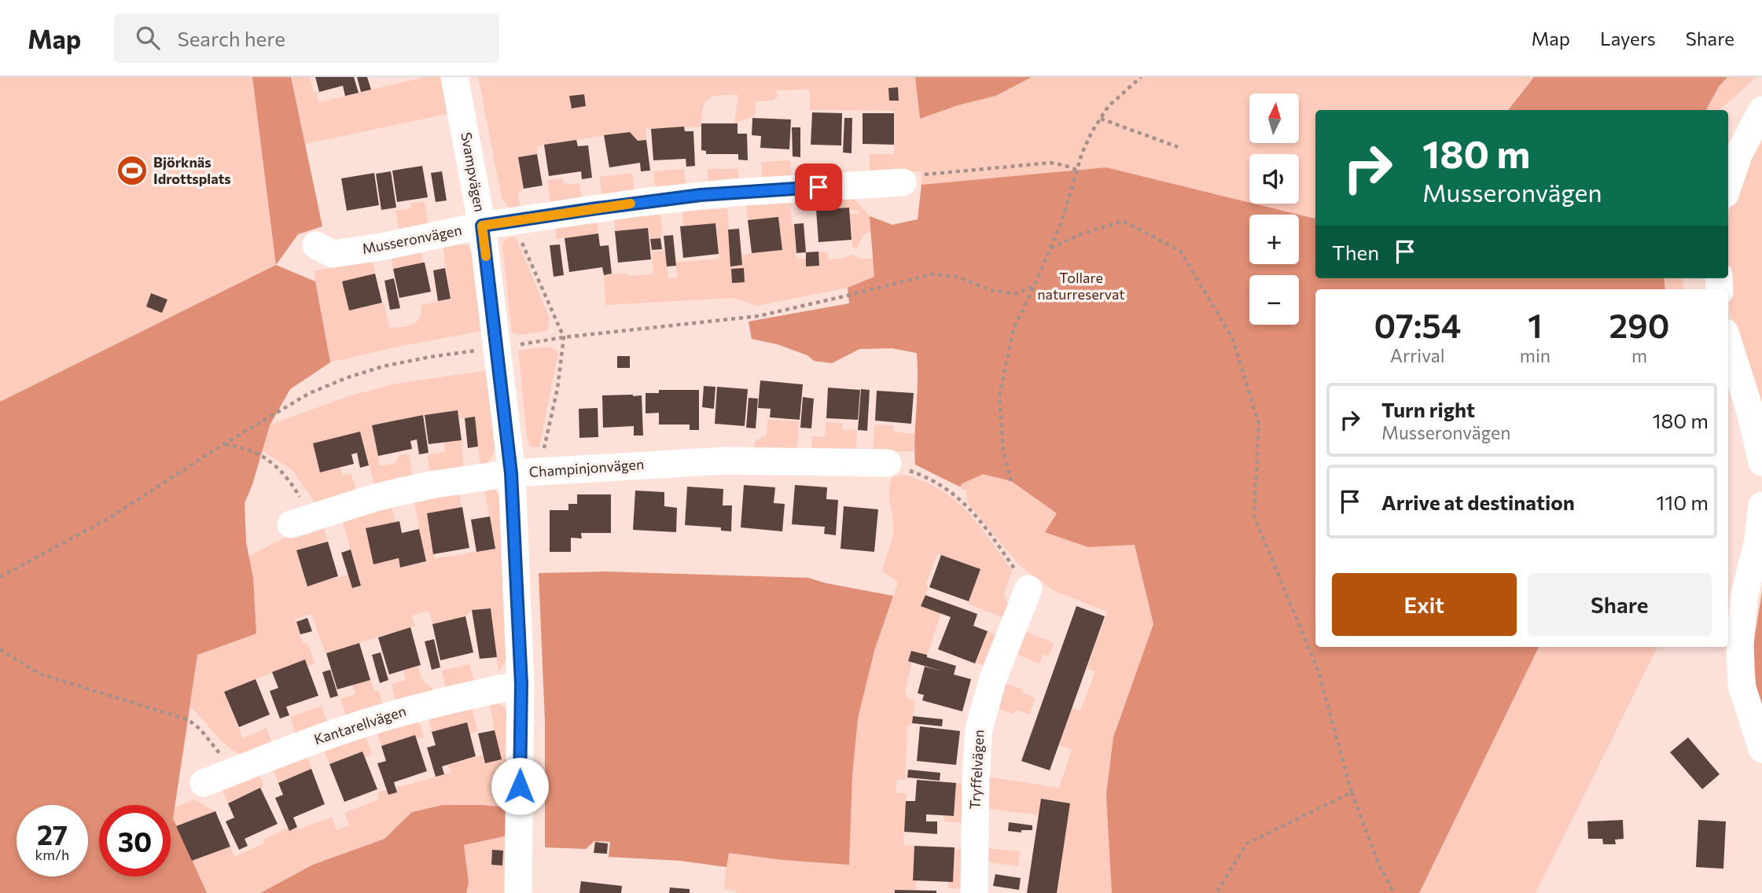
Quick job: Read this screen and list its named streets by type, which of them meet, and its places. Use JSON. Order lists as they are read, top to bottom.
{
  "streets": {
    "street": [
      "Svampvägen",
      "Musseronvägen",
      "Champinjonvägen",
      "Kantarellvägen",
      "Tryffelvägen"
    ]
  },
  "crossings": [
    ["Svampvägen", "Musseronvägen"],
    ["Svampvägen", "Champinjonvägen"],
    ["Svampvägen", "Kantarellvägen"]
  ],
  "parks": ["Tollare naturreservat"],
  "places": {
    "sports": ["Björknäs Idrottsplats"]
  },
  "north": "top",
  "page": {
    "header": "Map",
    "search": "Search here",
    "nav": ["Map", "Layers", "Share"],
    "map_buttons": ["+", "−"],
    "turn": ["180 m", "Musseronvägen"],
    "then": "Then",
    "eta": [
      "07:54",
      "Arrival",
      "1",
      "min",
      "290",
      "m"
    ],
    "list": [
      {
        "name": "Turn right",
        "note": "Musseronvägen",
        "value": "180 m"
      },
      {
        "name": "Arrive at destination",
        "value": "110 m"
      }
    ],
    "buttons": ["Exit", "Share"],
    "speed": "27 km/h",
    "limit": "30"
  }
}
